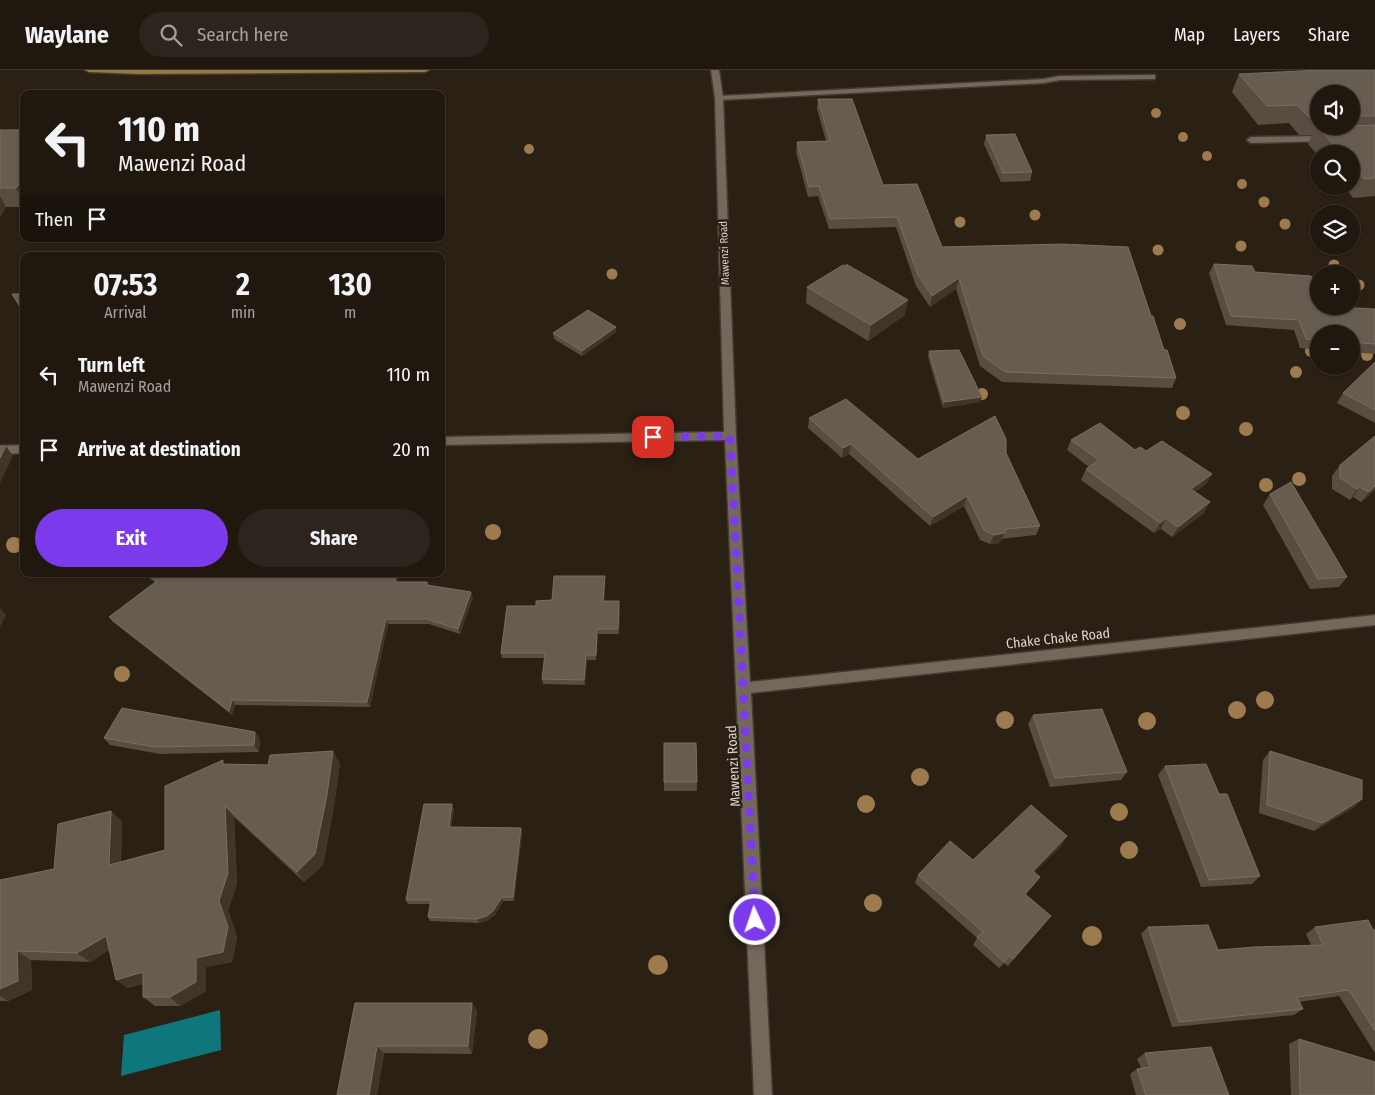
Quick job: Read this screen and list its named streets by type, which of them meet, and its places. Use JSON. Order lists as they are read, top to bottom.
{
  "streets": {
    "street": ["Mawenzi Road", "Chake Chake Road"]
  },
  "crossings": [
    ["Mawenzi Road", "Chake Chake Road"]
  ],
  "page": {
    "header": "Waylane",
    "search": "Search here",
    "nav": ["Map", "Layers", "Share"],
    "map_buttons": ["+", "−"],
    "turn": ["110 m", "Mawenzi Road"],
    "then": "Then",
    "eta": [
      "07:53",
      "Arrival",
      "2",
      "min",
      "130",
      "m"
    ],
    "list": [
      {
        "name": "Turn left",
        "note": "Mawenzi Road",
        "value": "110 m"
      },
      {
        "name": "Arrive at destination",
        "value": "20 m"
      }
    ],
    "buttons": ["Exit", "Share"]
  }
}
